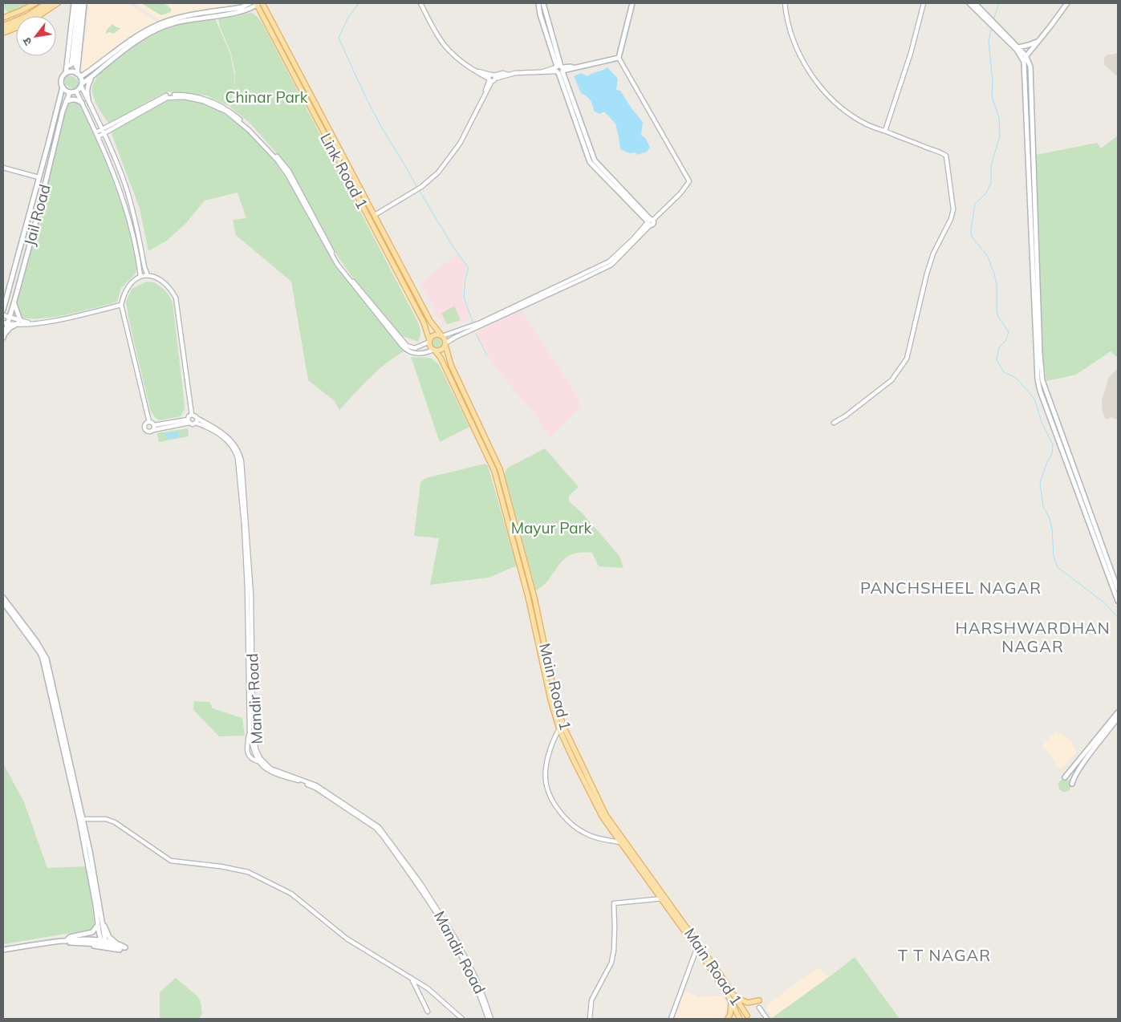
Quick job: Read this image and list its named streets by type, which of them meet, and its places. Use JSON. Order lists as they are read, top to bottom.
{
  "streets": {
    "main road": ["Link Road 1", "Jail Road", "Main Road 1"],
    "street": ["Mandir Road"]
  },
  "crossings": [
    ["Link Road 1", "Main Road 1"]
  ],
  "districts": ["PANCHSHEEL NAGAR", "HARSHWARDHAN NAGAR", "T T NAGAR"],
  "parks": ["Chinar Park", "Mayur Park"],
  "north": "bottom left"
}
